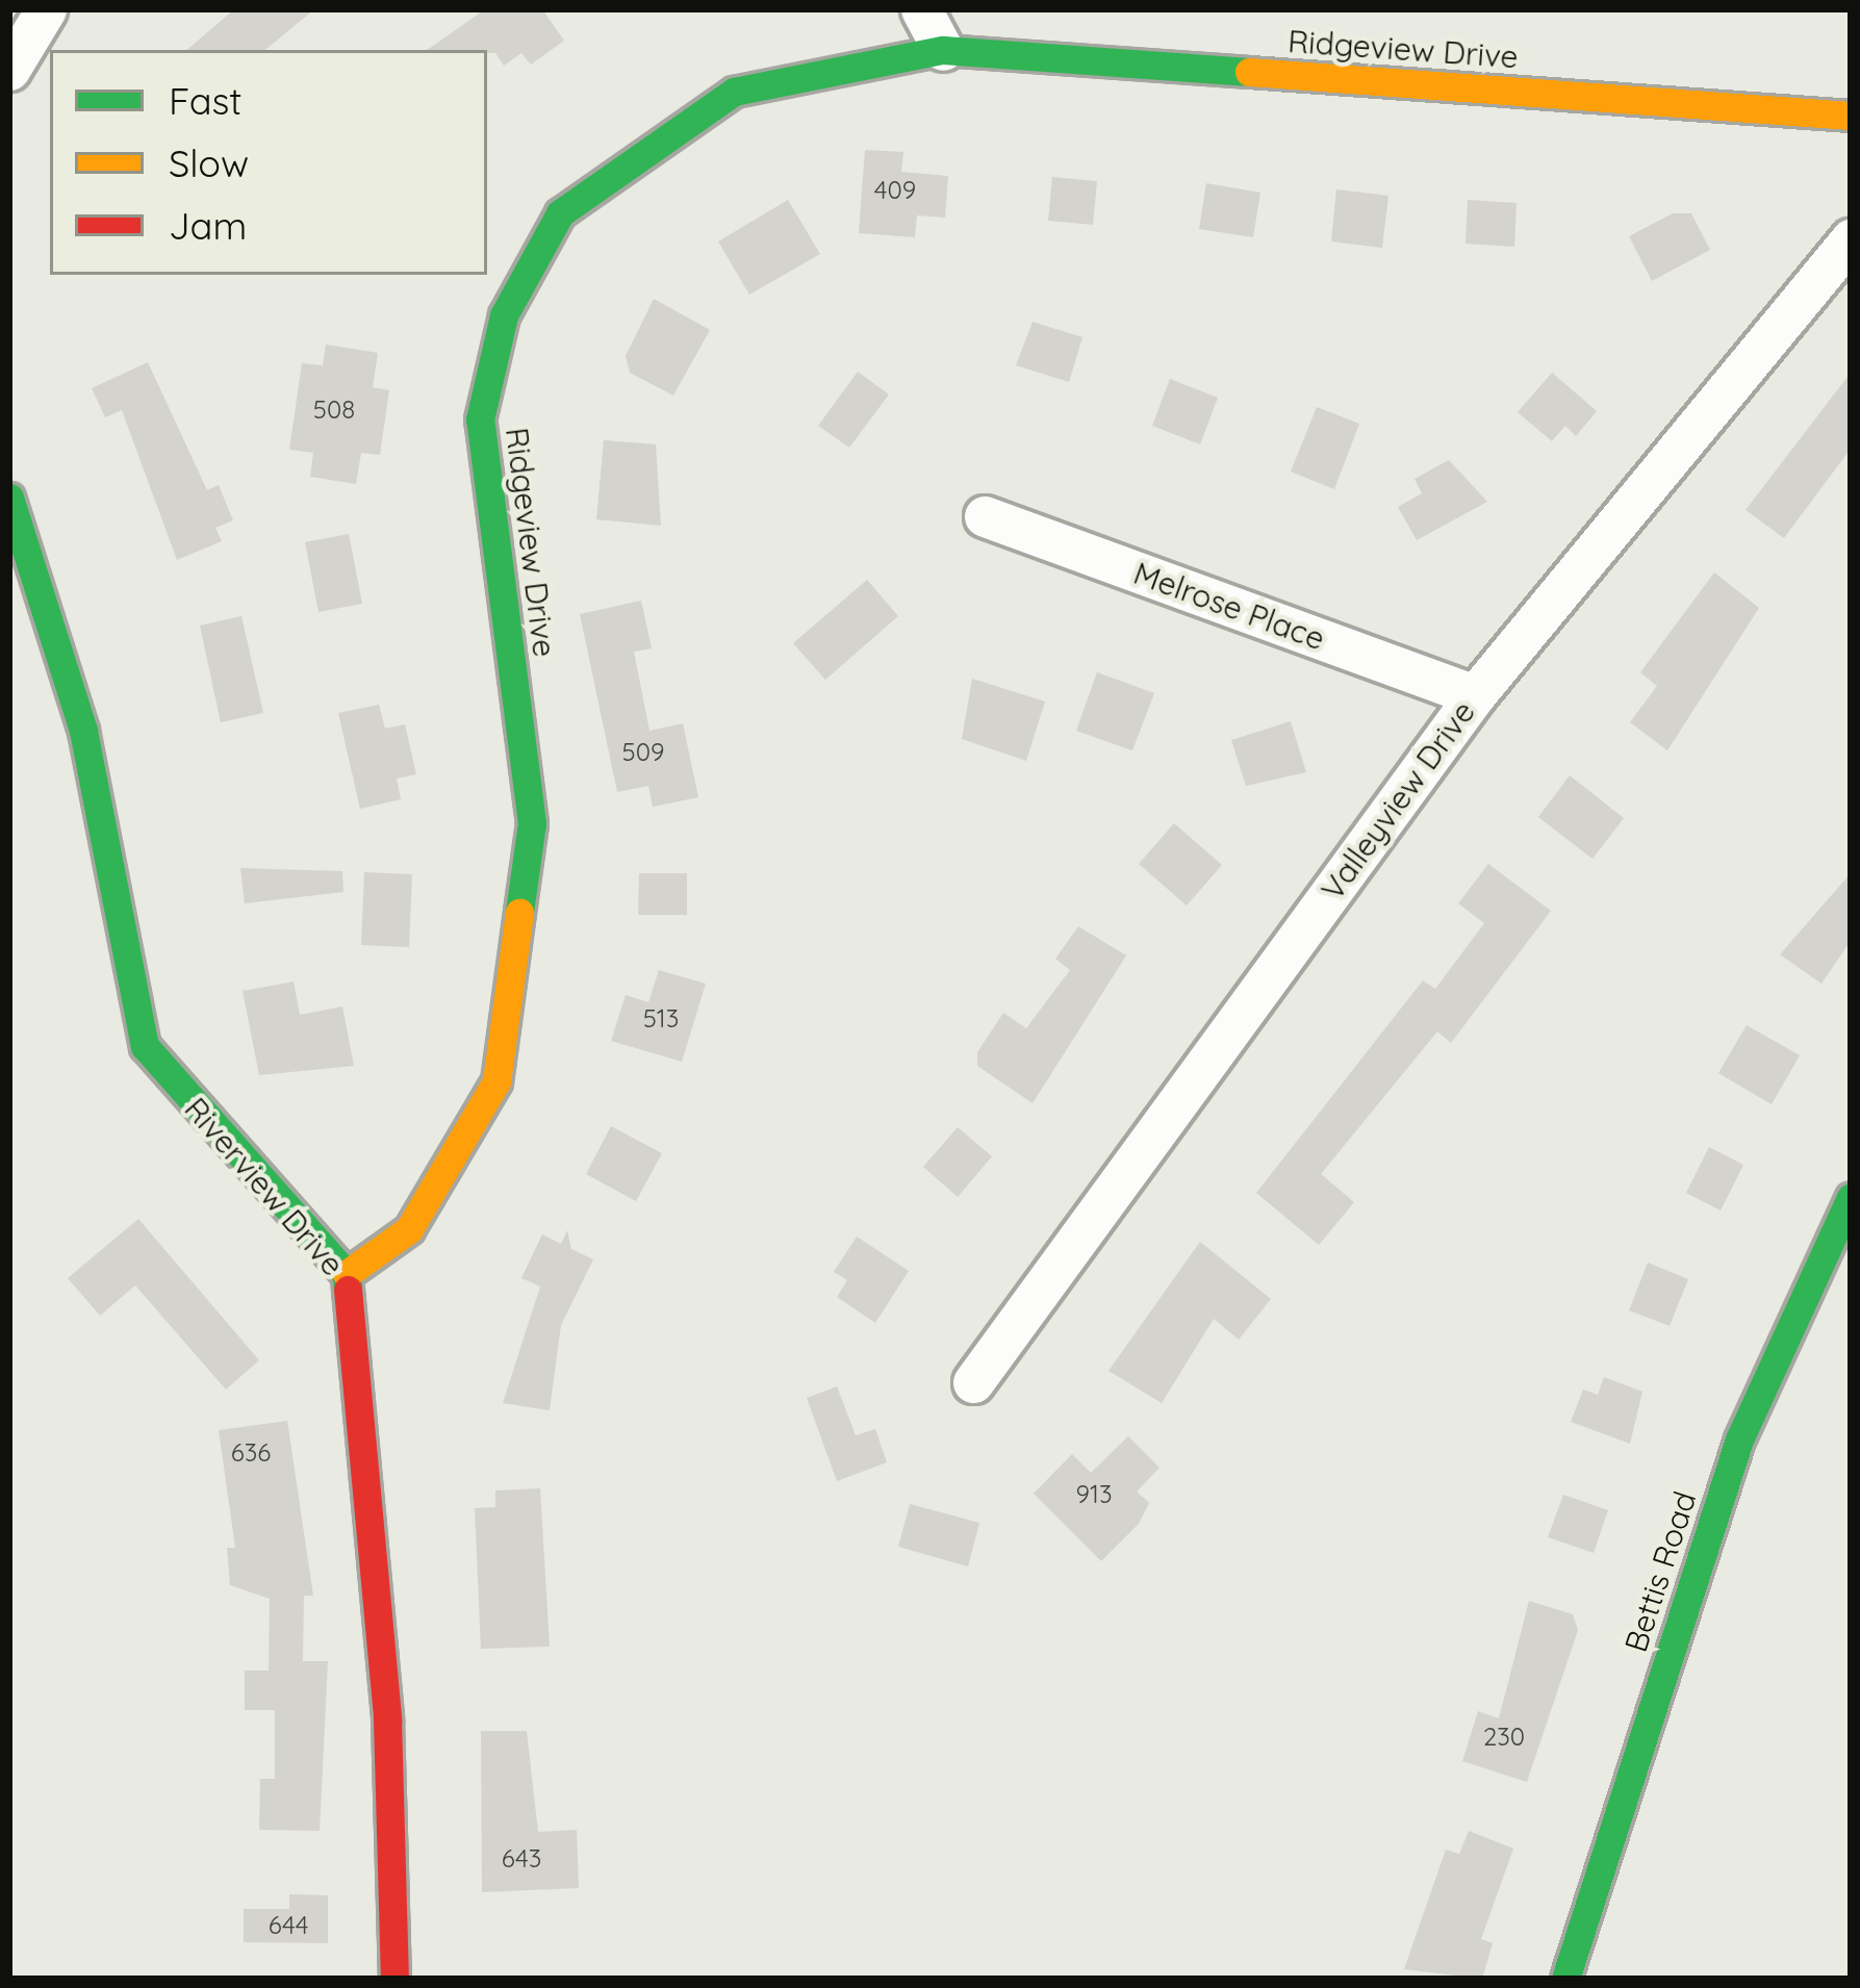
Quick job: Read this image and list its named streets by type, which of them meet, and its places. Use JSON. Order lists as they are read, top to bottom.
{
  "streets": {
    "street": [
      "Ridgeview Drive",
      "Melrose Place",
      "Valleyview Drive",
      "Riverview Drive",
      "Bettis Road"
    ]
  },
  "crossings": [
    ["Ridgeview Drive", "Riverview Drive"],
    ["Melrose Place", "Valleyview Drive"]
  ],
  "house_numbers": [
    "409",
    "508",
    "509",
    "513",
    "636",
    "913",
    "230",
    "643",
    "644"
  ],
  "legend": ["Fast", "Slow", "Jam"]
}
